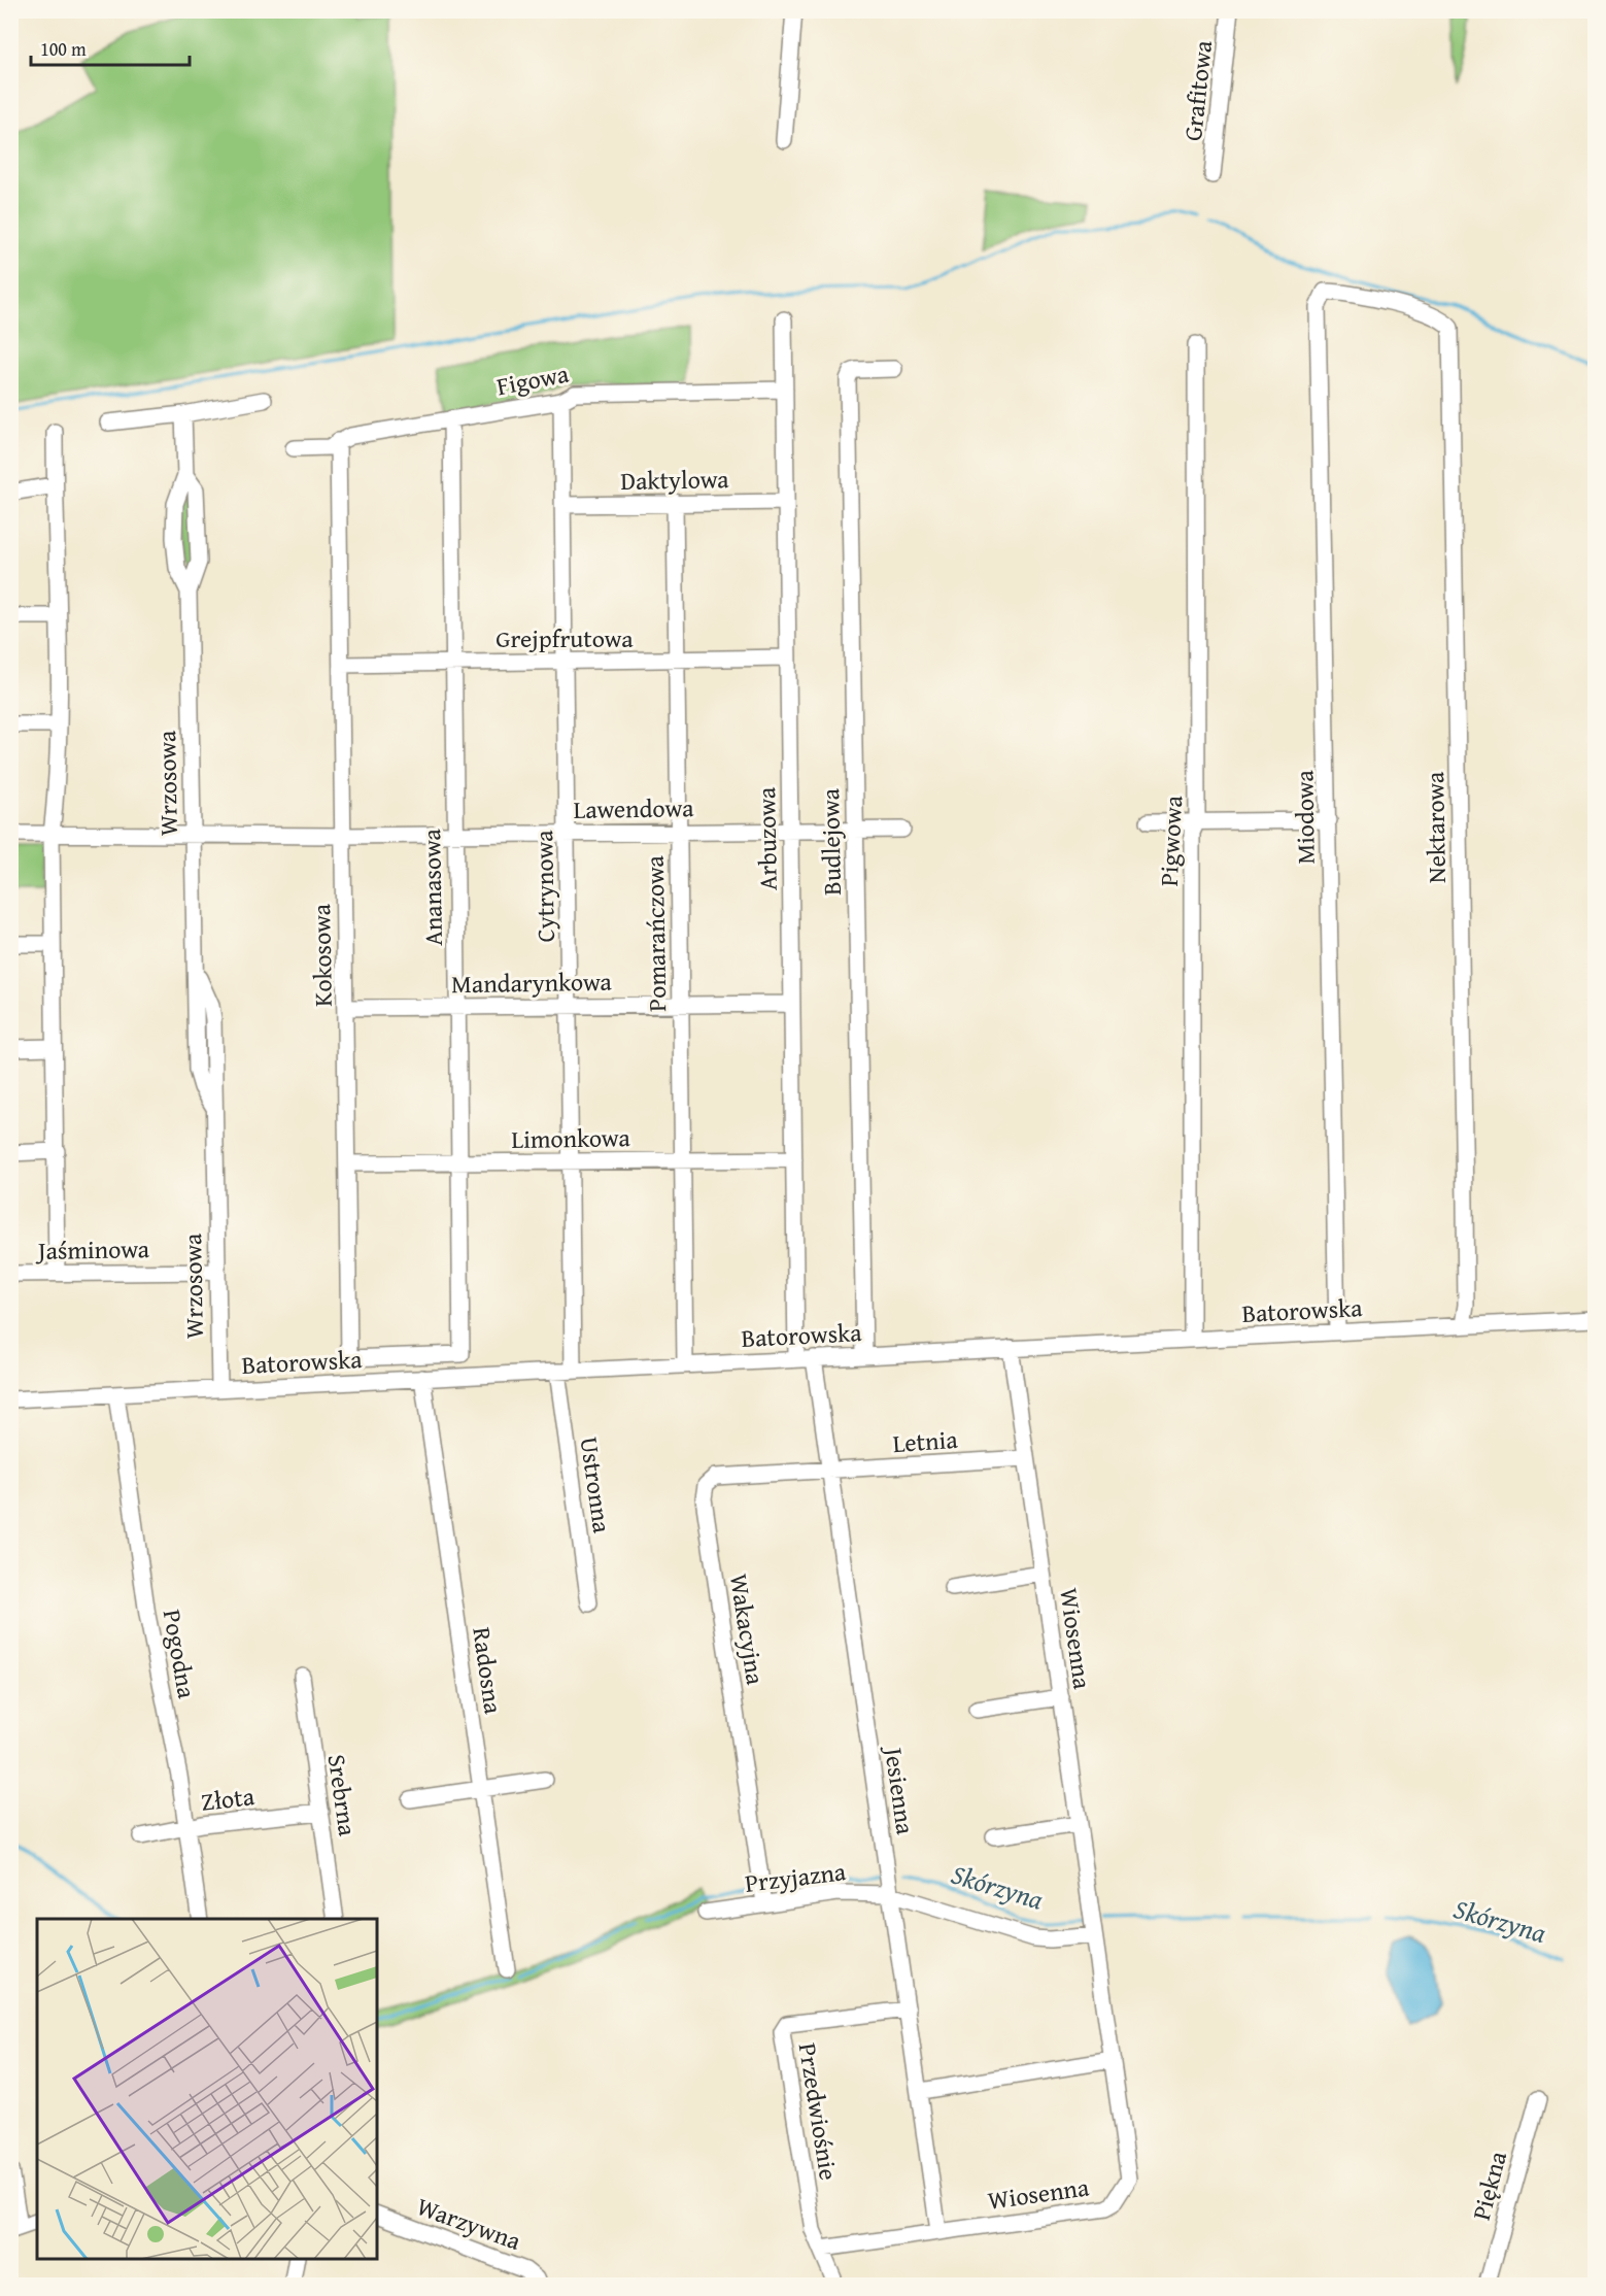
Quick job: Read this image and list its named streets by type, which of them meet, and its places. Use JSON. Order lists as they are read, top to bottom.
{
  "streets": {
    "street": [
      "Grafitowa",
      "Figowa",
      "Daktylowa",
      "Grejpfrutowa",
      "Wrzosowa",
      "Lawendowa",
      "Miodowa",
      "Nektarowa",
      "Arbuzowa",
      "Pigwowa",
      "Budlejowa",
      "Cytrynowa",
      "Ananasowa",
      "Pomarańczowa",
      "Kokosowa",
      "Mandarynkowa",
      "Limonkowa",
      "Jaśminowa",
      "Batorowska",
      "Letnia",
      "Ustronna",
      "Wakacyjna",
      "Wiosenna",
      "Pogodna",
      "Radosna",
      "Jesienna",
      "Srebrna",
      "Złota",
      "Przyjazna",
      "Przedwiośnie",
      "Piękna",
      "Warzywna"
    ]
  },
  "crossings": [
    ["Figowa", "Arbuzowa"],
    ["Figowa", "Cytrynowa"],
    ["Figowa", "Ananasowa"],
    ["Figowa", "Kokosowa"],
    ["Daktylowa", "Arbuzowa"],
    ["Daktylowa", "Cytrynowa"],
    ["Daktylowa", "Pomarańczowa"],
    ["Grejpfrutowa", "Arbuzowa"],
    ["Grejpfrutowa", "Cytrynowa"],
    ["Grejpfrutowa", "Ananasowa"],
    ["Grejpfrutowa", "Pomarańczowa"],
    ["Grejpfrutowa", "Kokosowa"],
    ["Wrzosowa", "Lawendowa"],
    ["Wrzosowa", "Jaśminowa"],
    ["Wrzosowa", "Batorowska"],
    ["Lawendowa", "Arbuzowa"],
    ["Lawendowa", "Budlejowa"],
    ["Lawendowa", "Cytrynowa"],
    ["Lawendowa", "Ananasowa"],
    ["Lawendowa", "Pomarańczowa"],
    ["Lawendowa", "Kokosowa"],
    ["Miodowa", "Nektarowa"],
    ["Miodowa", "Batorowska"],
    ["Nektarowa", "Batorowska"],
    ["Arbuzowa", "Mandarynkowa"],
    ["Arbuzowa", "Limonkowa"],
    ["Arbuzowa", "Batorowska"],
    ["Pigwowa", "Batorowska"],
    ["Budlejowa", "Batorowska"],
    ["Cytrynowa", "Mandarynkowa"],
    ["Cytrynowa", "Limonkowa"],
    ["Cytrynowa", "Batorowska"],
    ["Cytrynowa", "Ustronna"],
    ["Ananasowa", "Kokosowa"],
    ["Ananasowa", "Mandarynkowa"],
    ["Ananasowa", "Limonkowa"],
    ["Pomarańczowa", "Mandarynkowa"],
    ["Pomarańczowa", "Limonkowa"],
    ["Pomarańczowa", "Batorowska"],
    ["Kokosowa", "Mandarynkowa"],
    ["Kokosowa", "Limonkowa"],
    ["Batorowska", "Ustronna"],
    ["Batorowska", "Wiosenna"],
    ["Batorowska", "Pogodna"],
    ["Batorowska", "Radosna"],
    ["Batorowska", "Jesienna"],
    ["Letnia", "Wakacyjna"],
    ["Letnia", "Wiosenna"],
    ["Letnia", "Jesienna"],
    ["Wakacyjna", "Jesienna"],
    ["Wakacyjna", "Przyjazna"],
    ["Wiosenna", "Jesienna"],
    ["Wiosenna", "Przedwiośnie"],
    ["Pogodna", "Złota"],
    ["Jesienna", "Przyjazna"],
    ["Jesienna", "Przedwiośnie"],
    ["Srebrna", "Złota"]
  ],
  "water": ["Skórzyna"],
  "scale_bar": "100 m"
}
